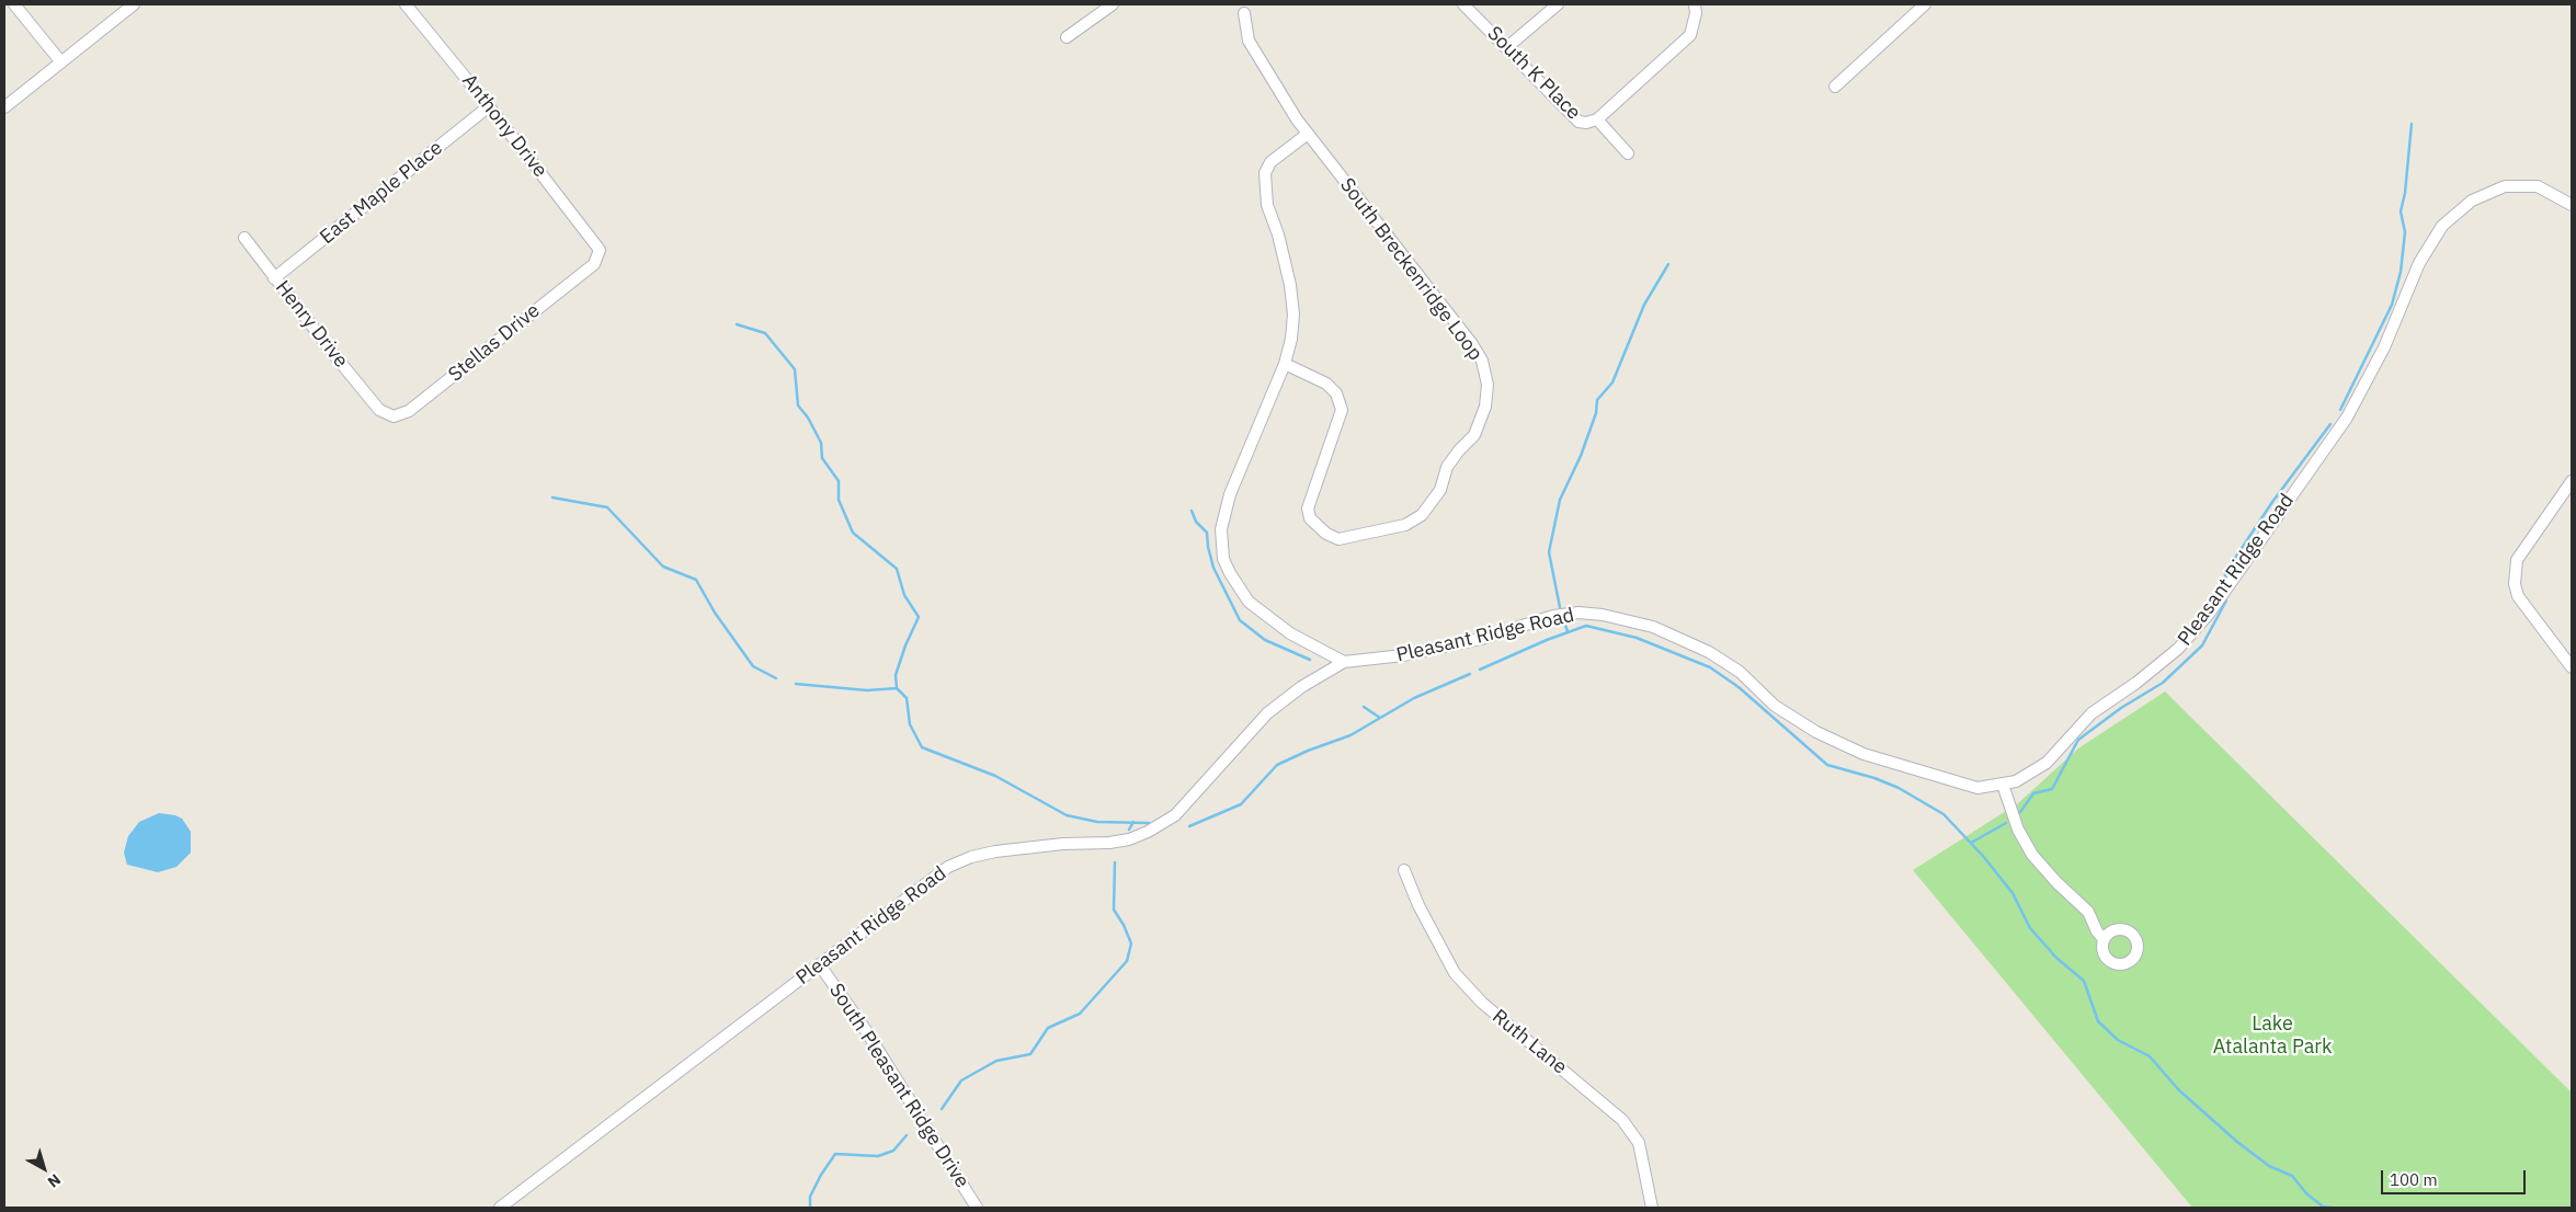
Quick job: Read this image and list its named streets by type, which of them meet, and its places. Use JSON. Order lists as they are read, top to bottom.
{
  "streets": {
    "street": [
      "South K Place",
      "Anthony Drive",
      "East Maple Place",
      "South Breckenridge Loop",
      "Henry Drive",
      "Stellas Drive",
      "Pleasant Ridge Road",
      "Ruth Lane",
      "South Pleasant Ridge Drive"
    ]
  },
  "crossings": [
    ["Anthony Drive", "East Maple Place"],
    ["Anthony Drive", "Stellas Drive"],
    ["East Maple Place", "Henry Drive"],
    ["Henry Drive", "Stellas Drive"],
    ["Pleasant Ridge Road", "South Pleasant Ridge Drive"]
  ],
  "parks": ["Lake Atalanta Park"],
  "scale_bar": "100 m",
  "north": "bottom right"
}
